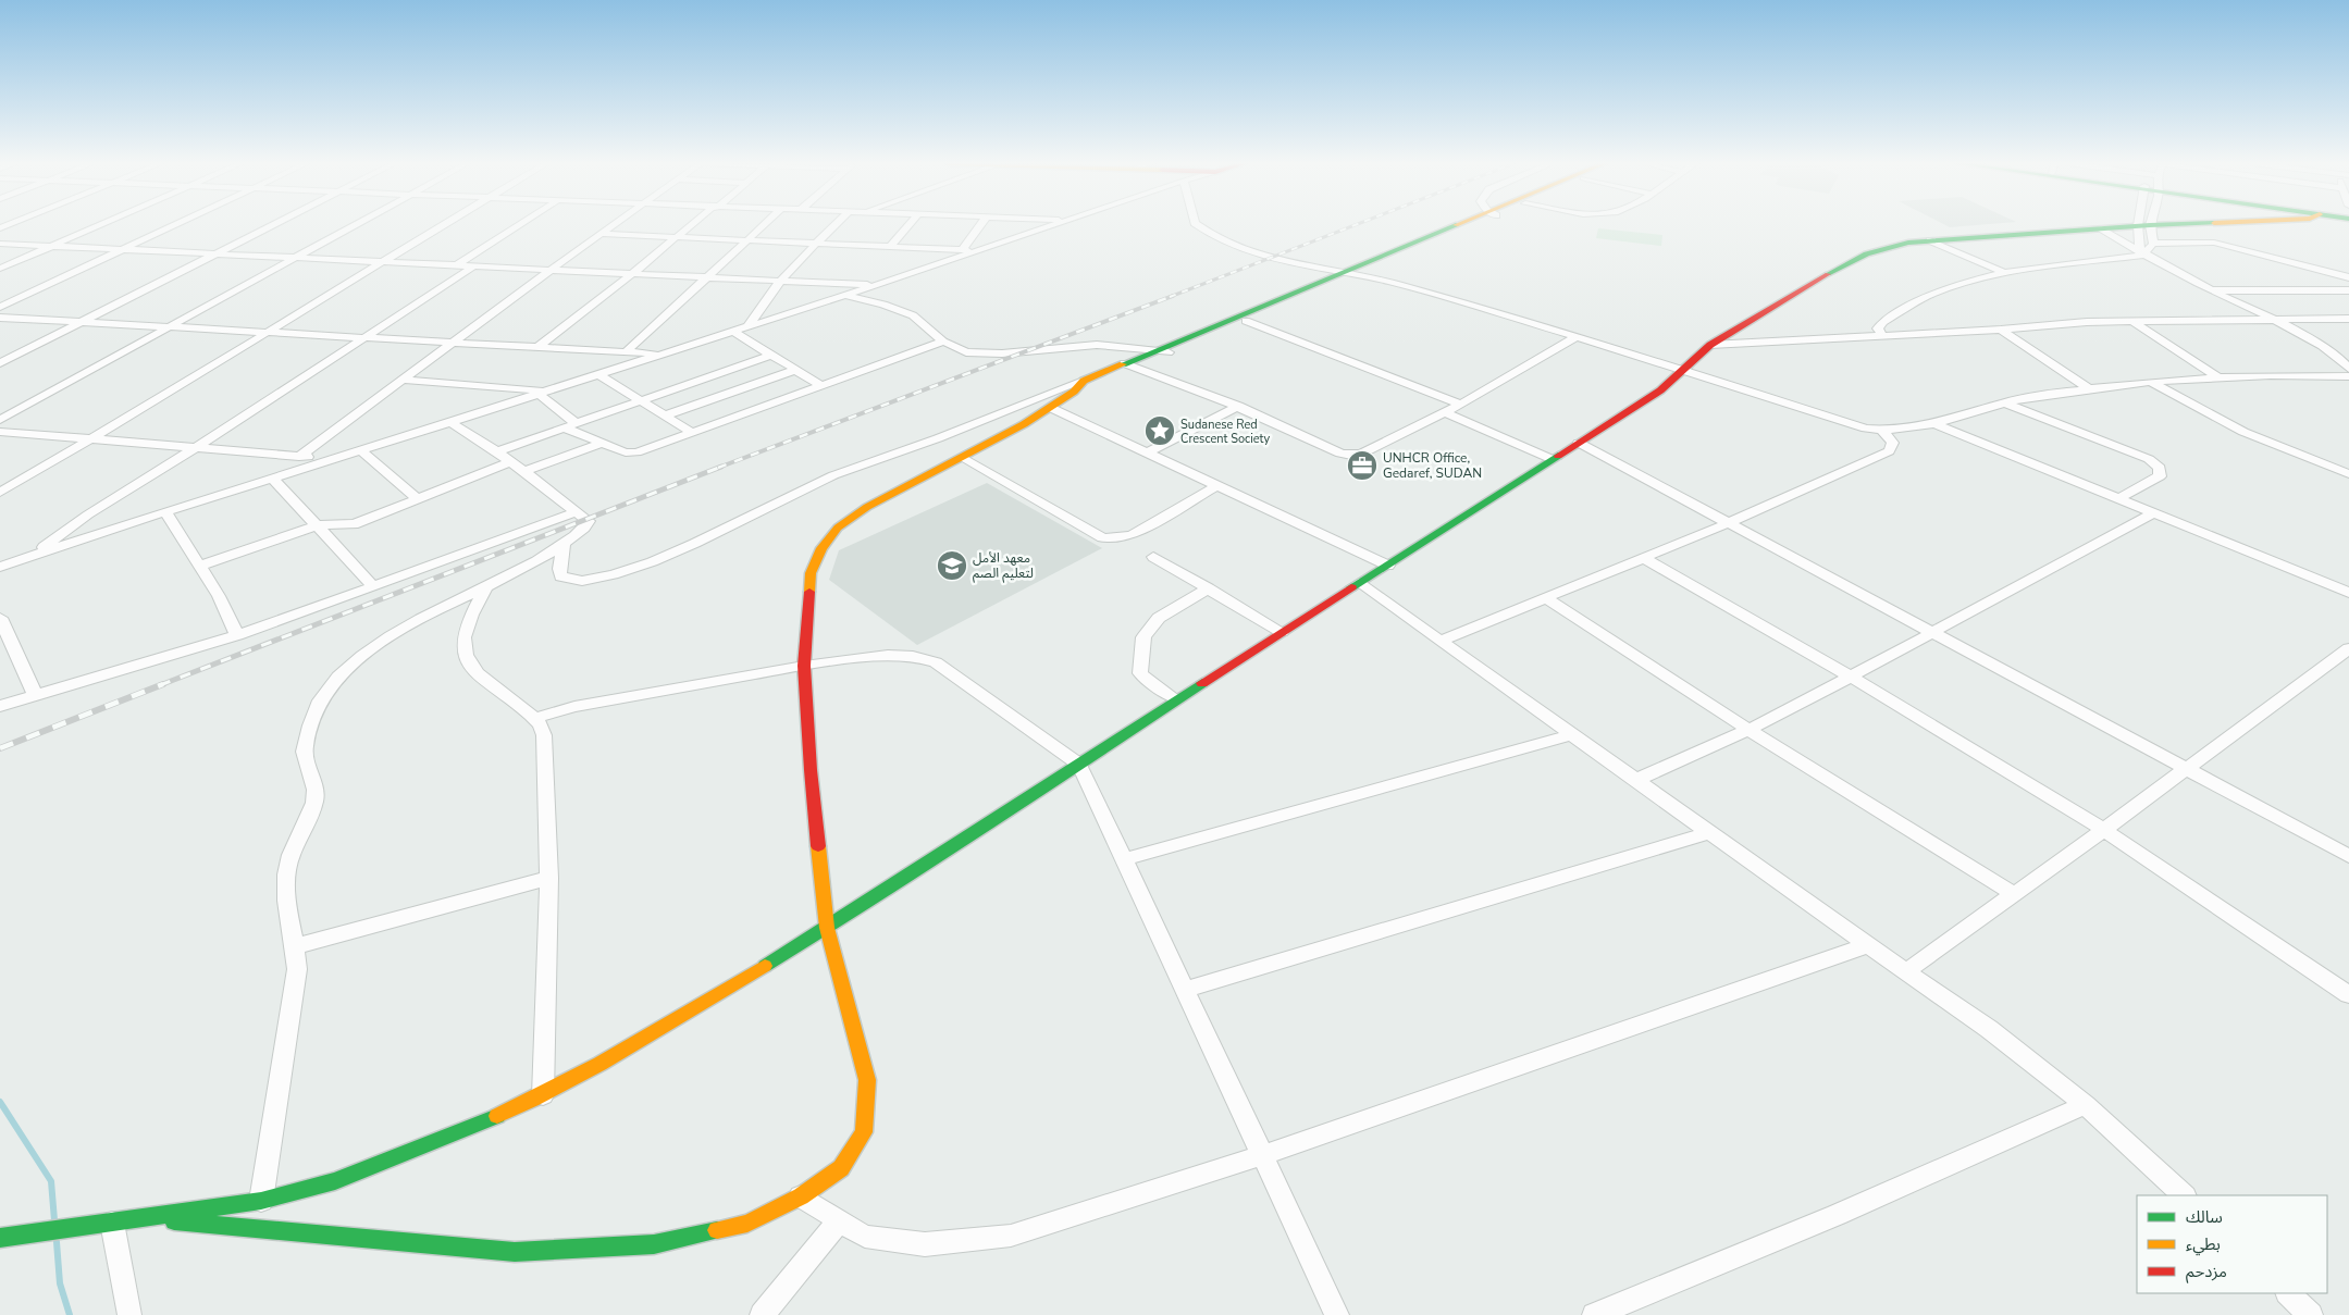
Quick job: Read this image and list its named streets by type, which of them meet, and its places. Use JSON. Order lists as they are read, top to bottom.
{
  "places": {
    "place": ["Sudanese Red Crescent Society"],
    "office": ["UNHCR Office, Gedaref, SUDAN"],
    "school or university": ["معهد الأمل لتعليم الصم"]
  },
  "legend": ["سالك", "بطيء", "مزدحم"]
}
